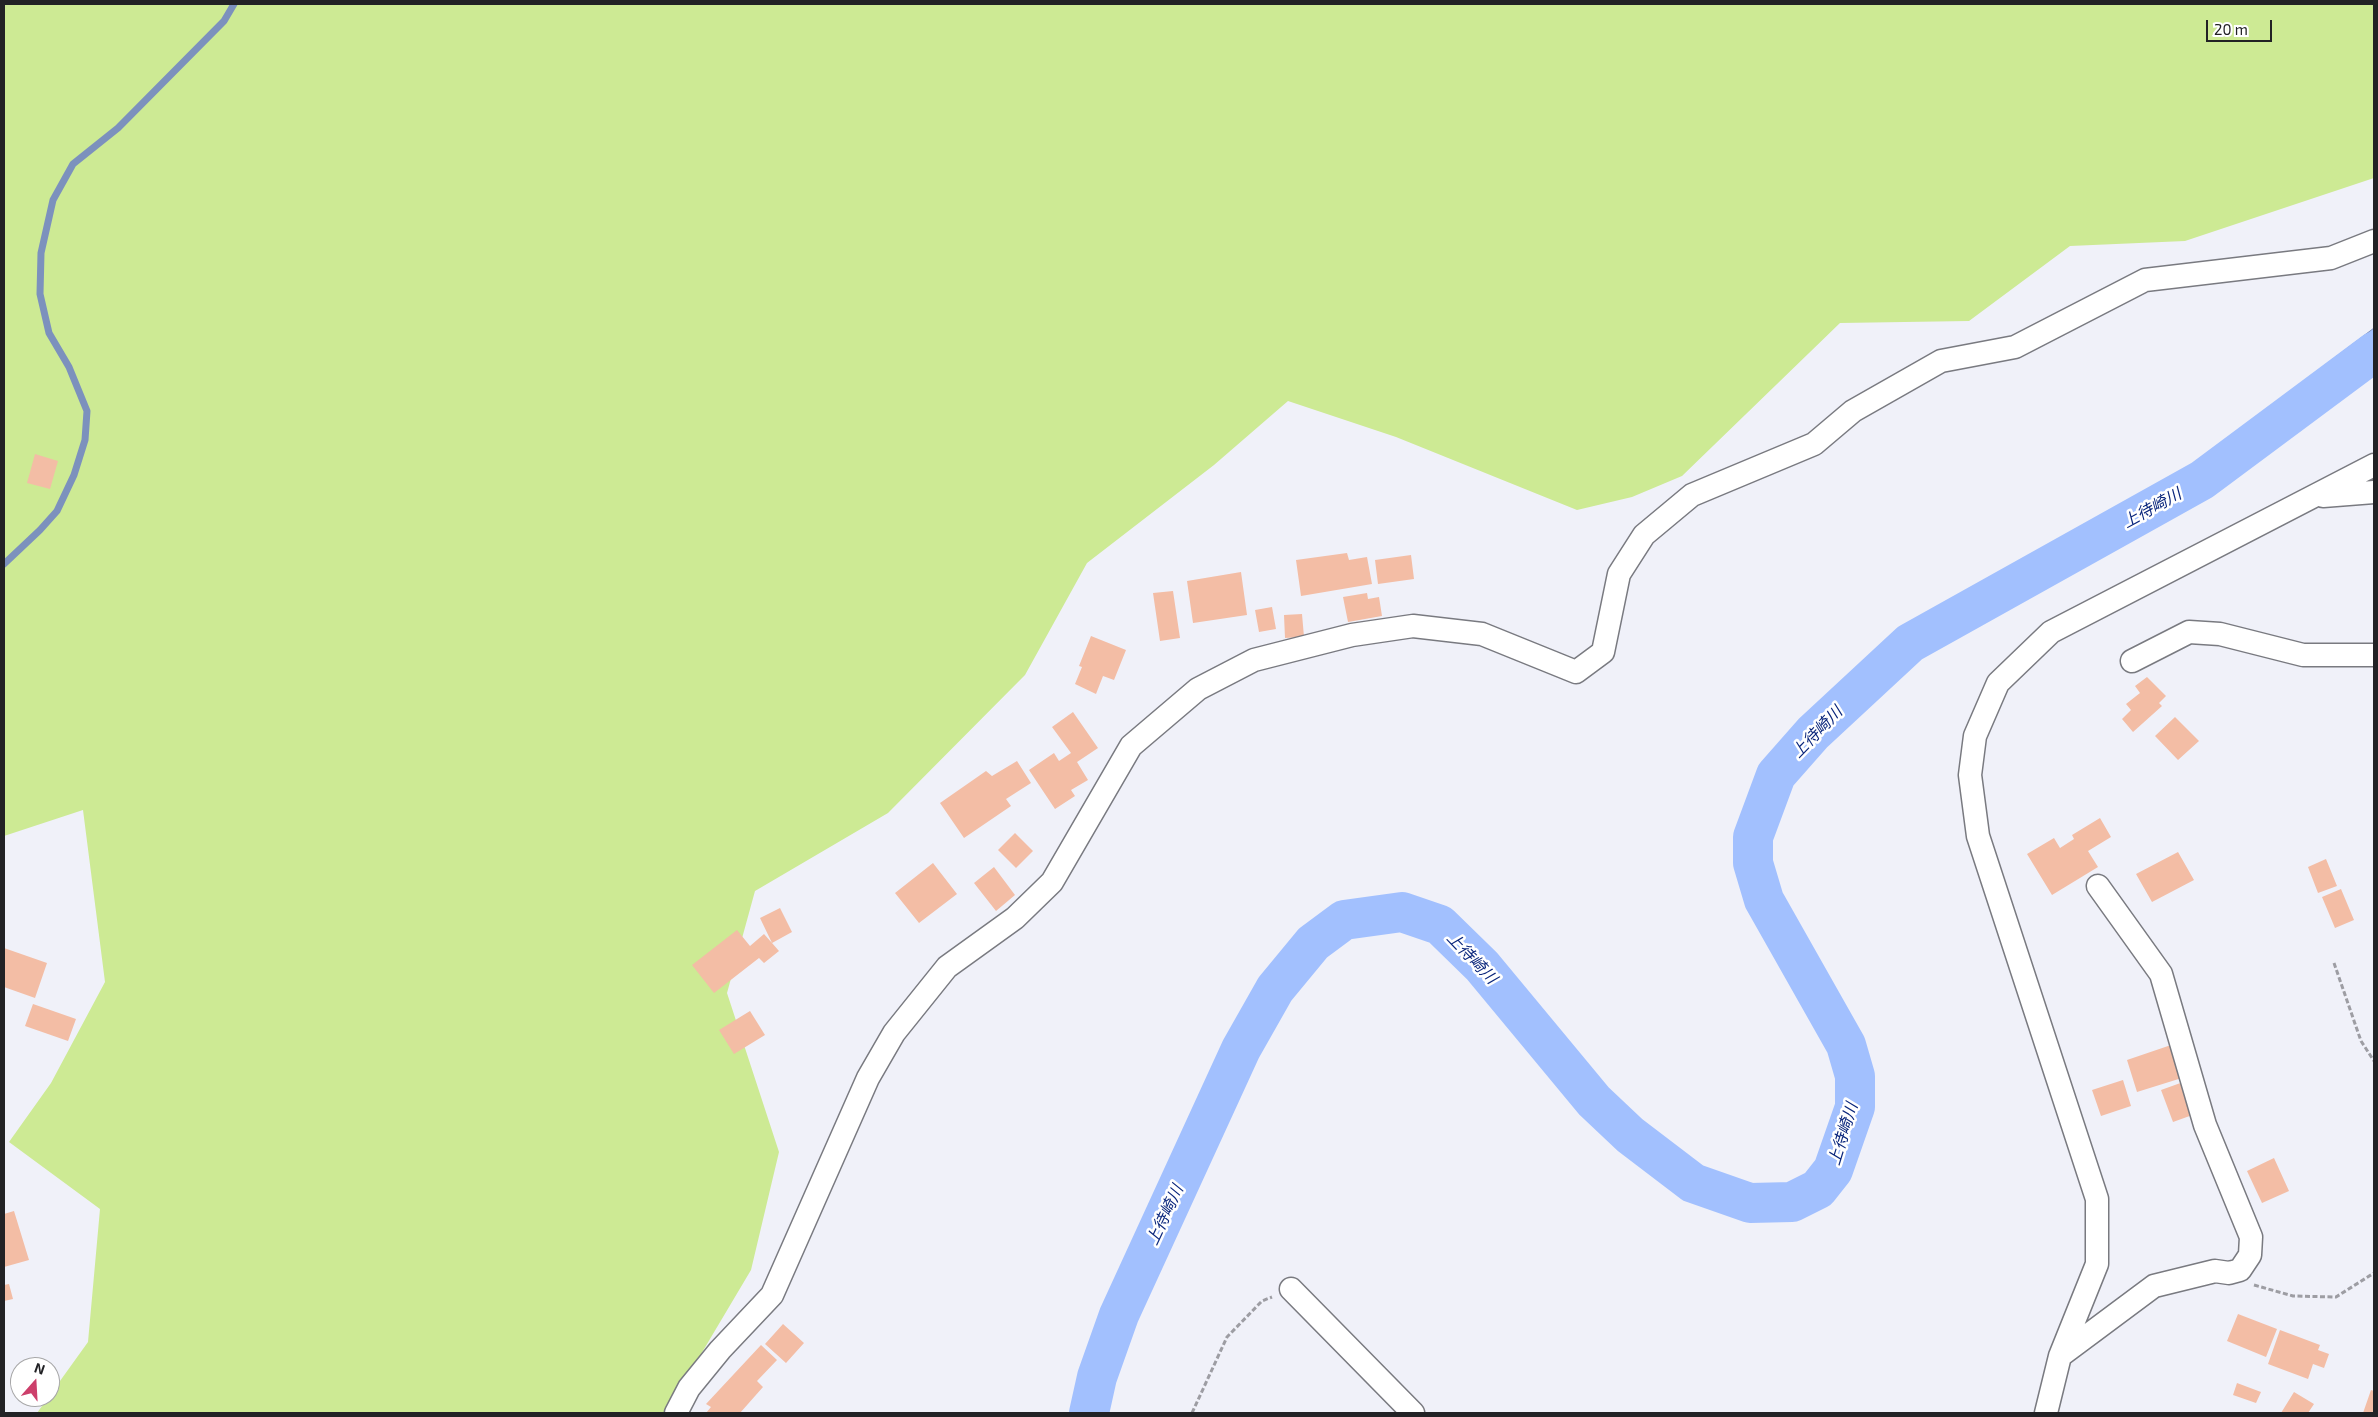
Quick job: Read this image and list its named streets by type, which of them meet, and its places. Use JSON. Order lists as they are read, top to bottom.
{
  "water": ["上待崎川"],
  "scale_bar": "20 m",
  "north": "top"
}
